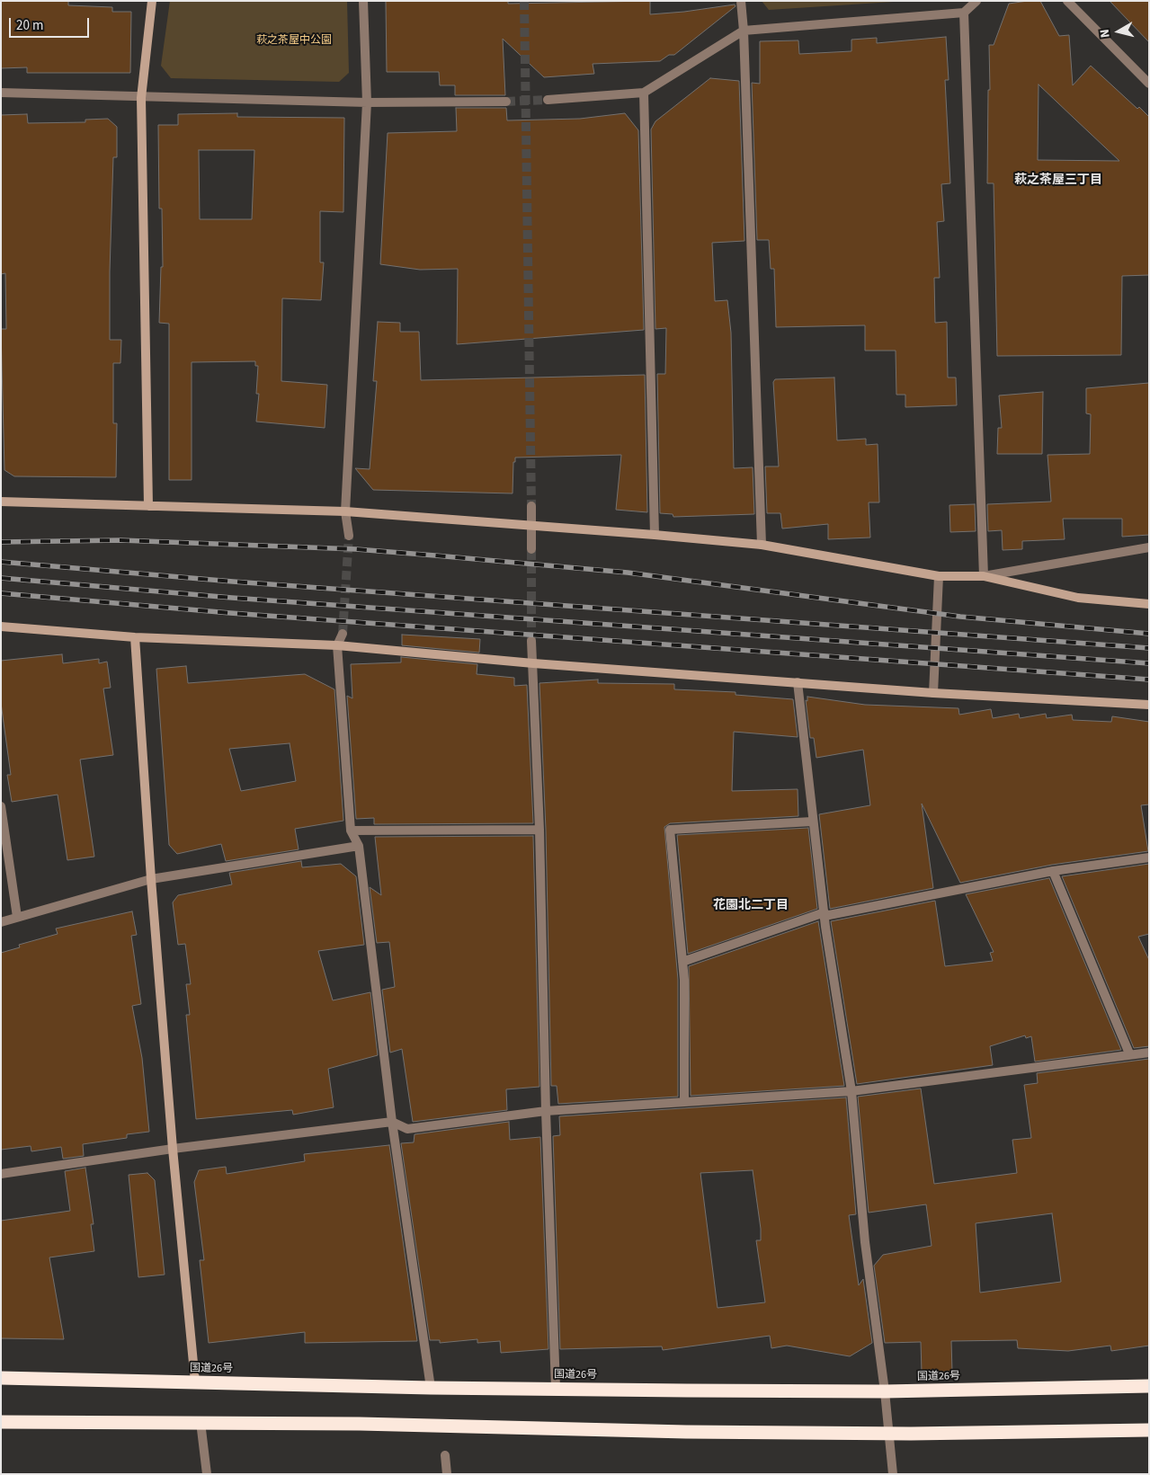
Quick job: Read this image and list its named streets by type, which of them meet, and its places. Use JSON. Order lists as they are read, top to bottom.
{
  "streets": {
    "highway": ["国道26号"]
  },
  "districts": ["萩之茶屋三丁目", "花園北二丁目"],
  "parks": ["萩之茶屋中公園"],
  "scale_bar": "20 m",
  "north": "left"
}
